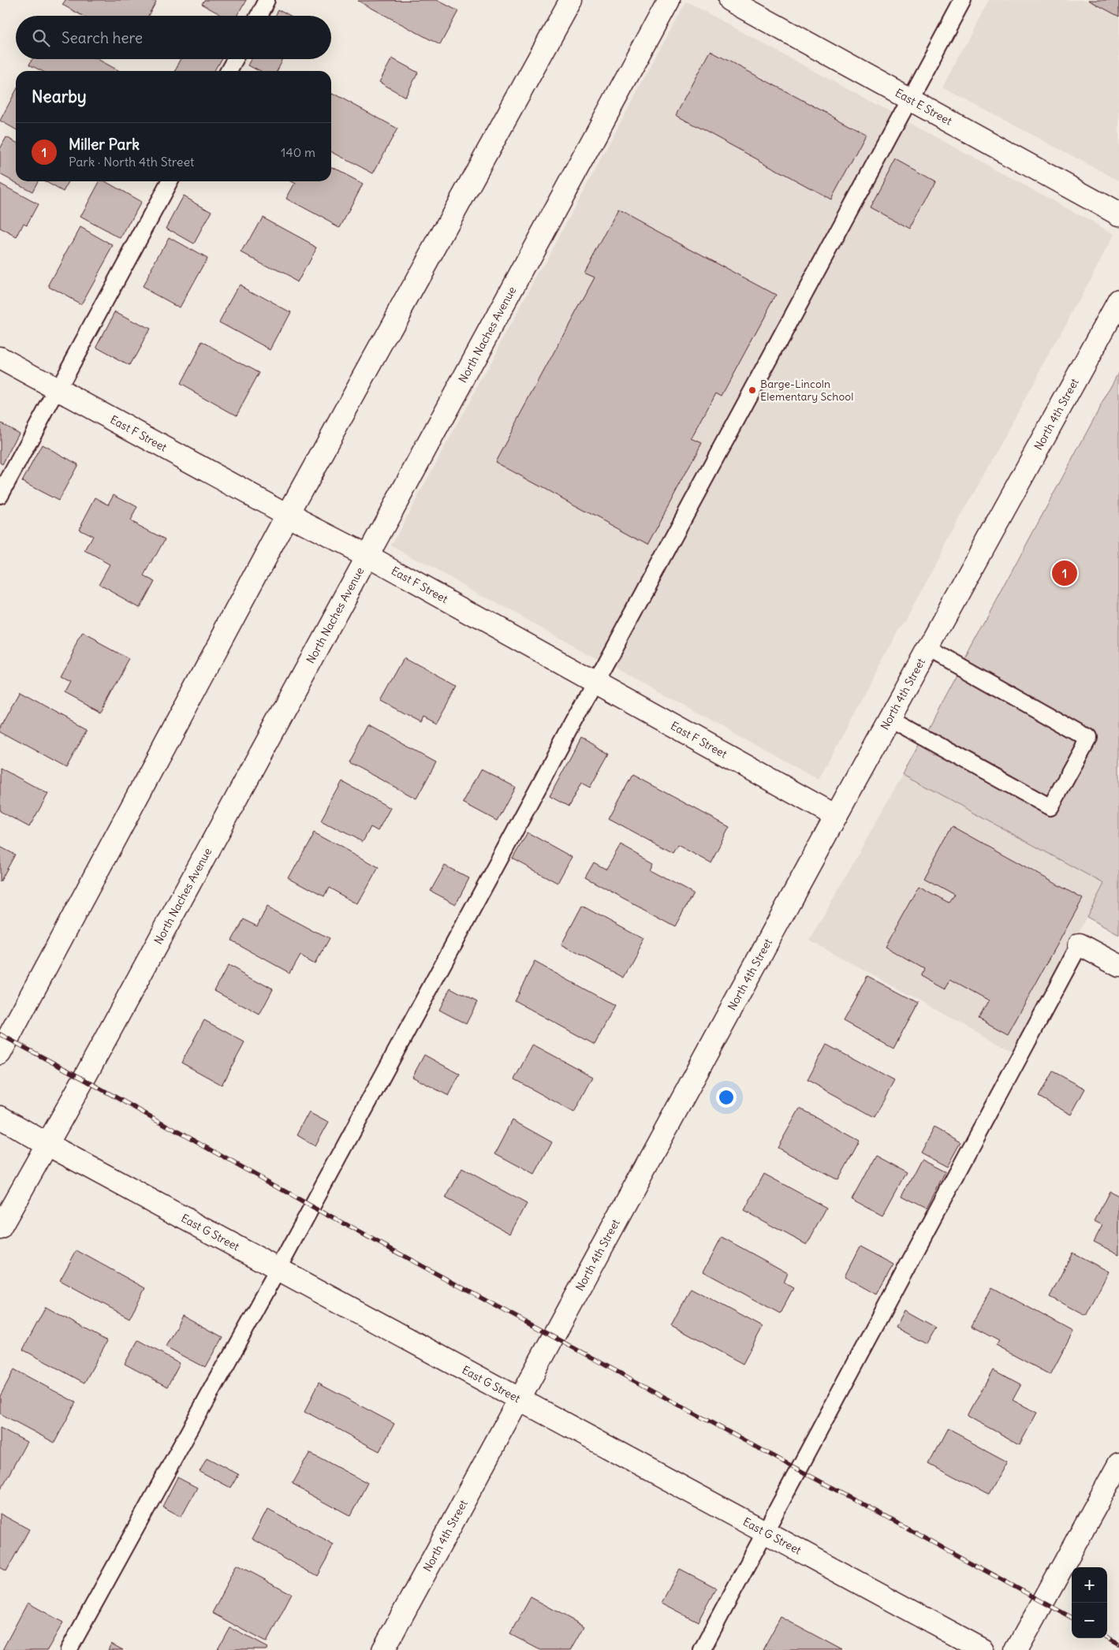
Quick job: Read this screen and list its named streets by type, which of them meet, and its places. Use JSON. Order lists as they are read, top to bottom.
{
  "streets": {
    "street": [
      "East E Street",
      "North Naches Avenue",
      "North 4th Street",
      "East F Street",
      "East G Street"
    ]
  },
  "crossings": [
    ["North Naches Avenue", "East F Street"],
    ["North Naches Avenue", "East G Street"],
    ["North 4th Street", "East F Street"],
    ["North 4th Street", "East G Street"]
  ],
  "places": ["Barge-Lincoln Elementary School"],
  "page": {
    "search": "Search here",
    "heading": "Nearby",
    "list": [
      {
        "mark": "1",
        "name": "Miller Park",
        "note": "Park · North 4th Street",
        "value": "140 m"
      }
    ],
    "pins": "1",
    "map_buttons": ["+", "−"]
  }
}
